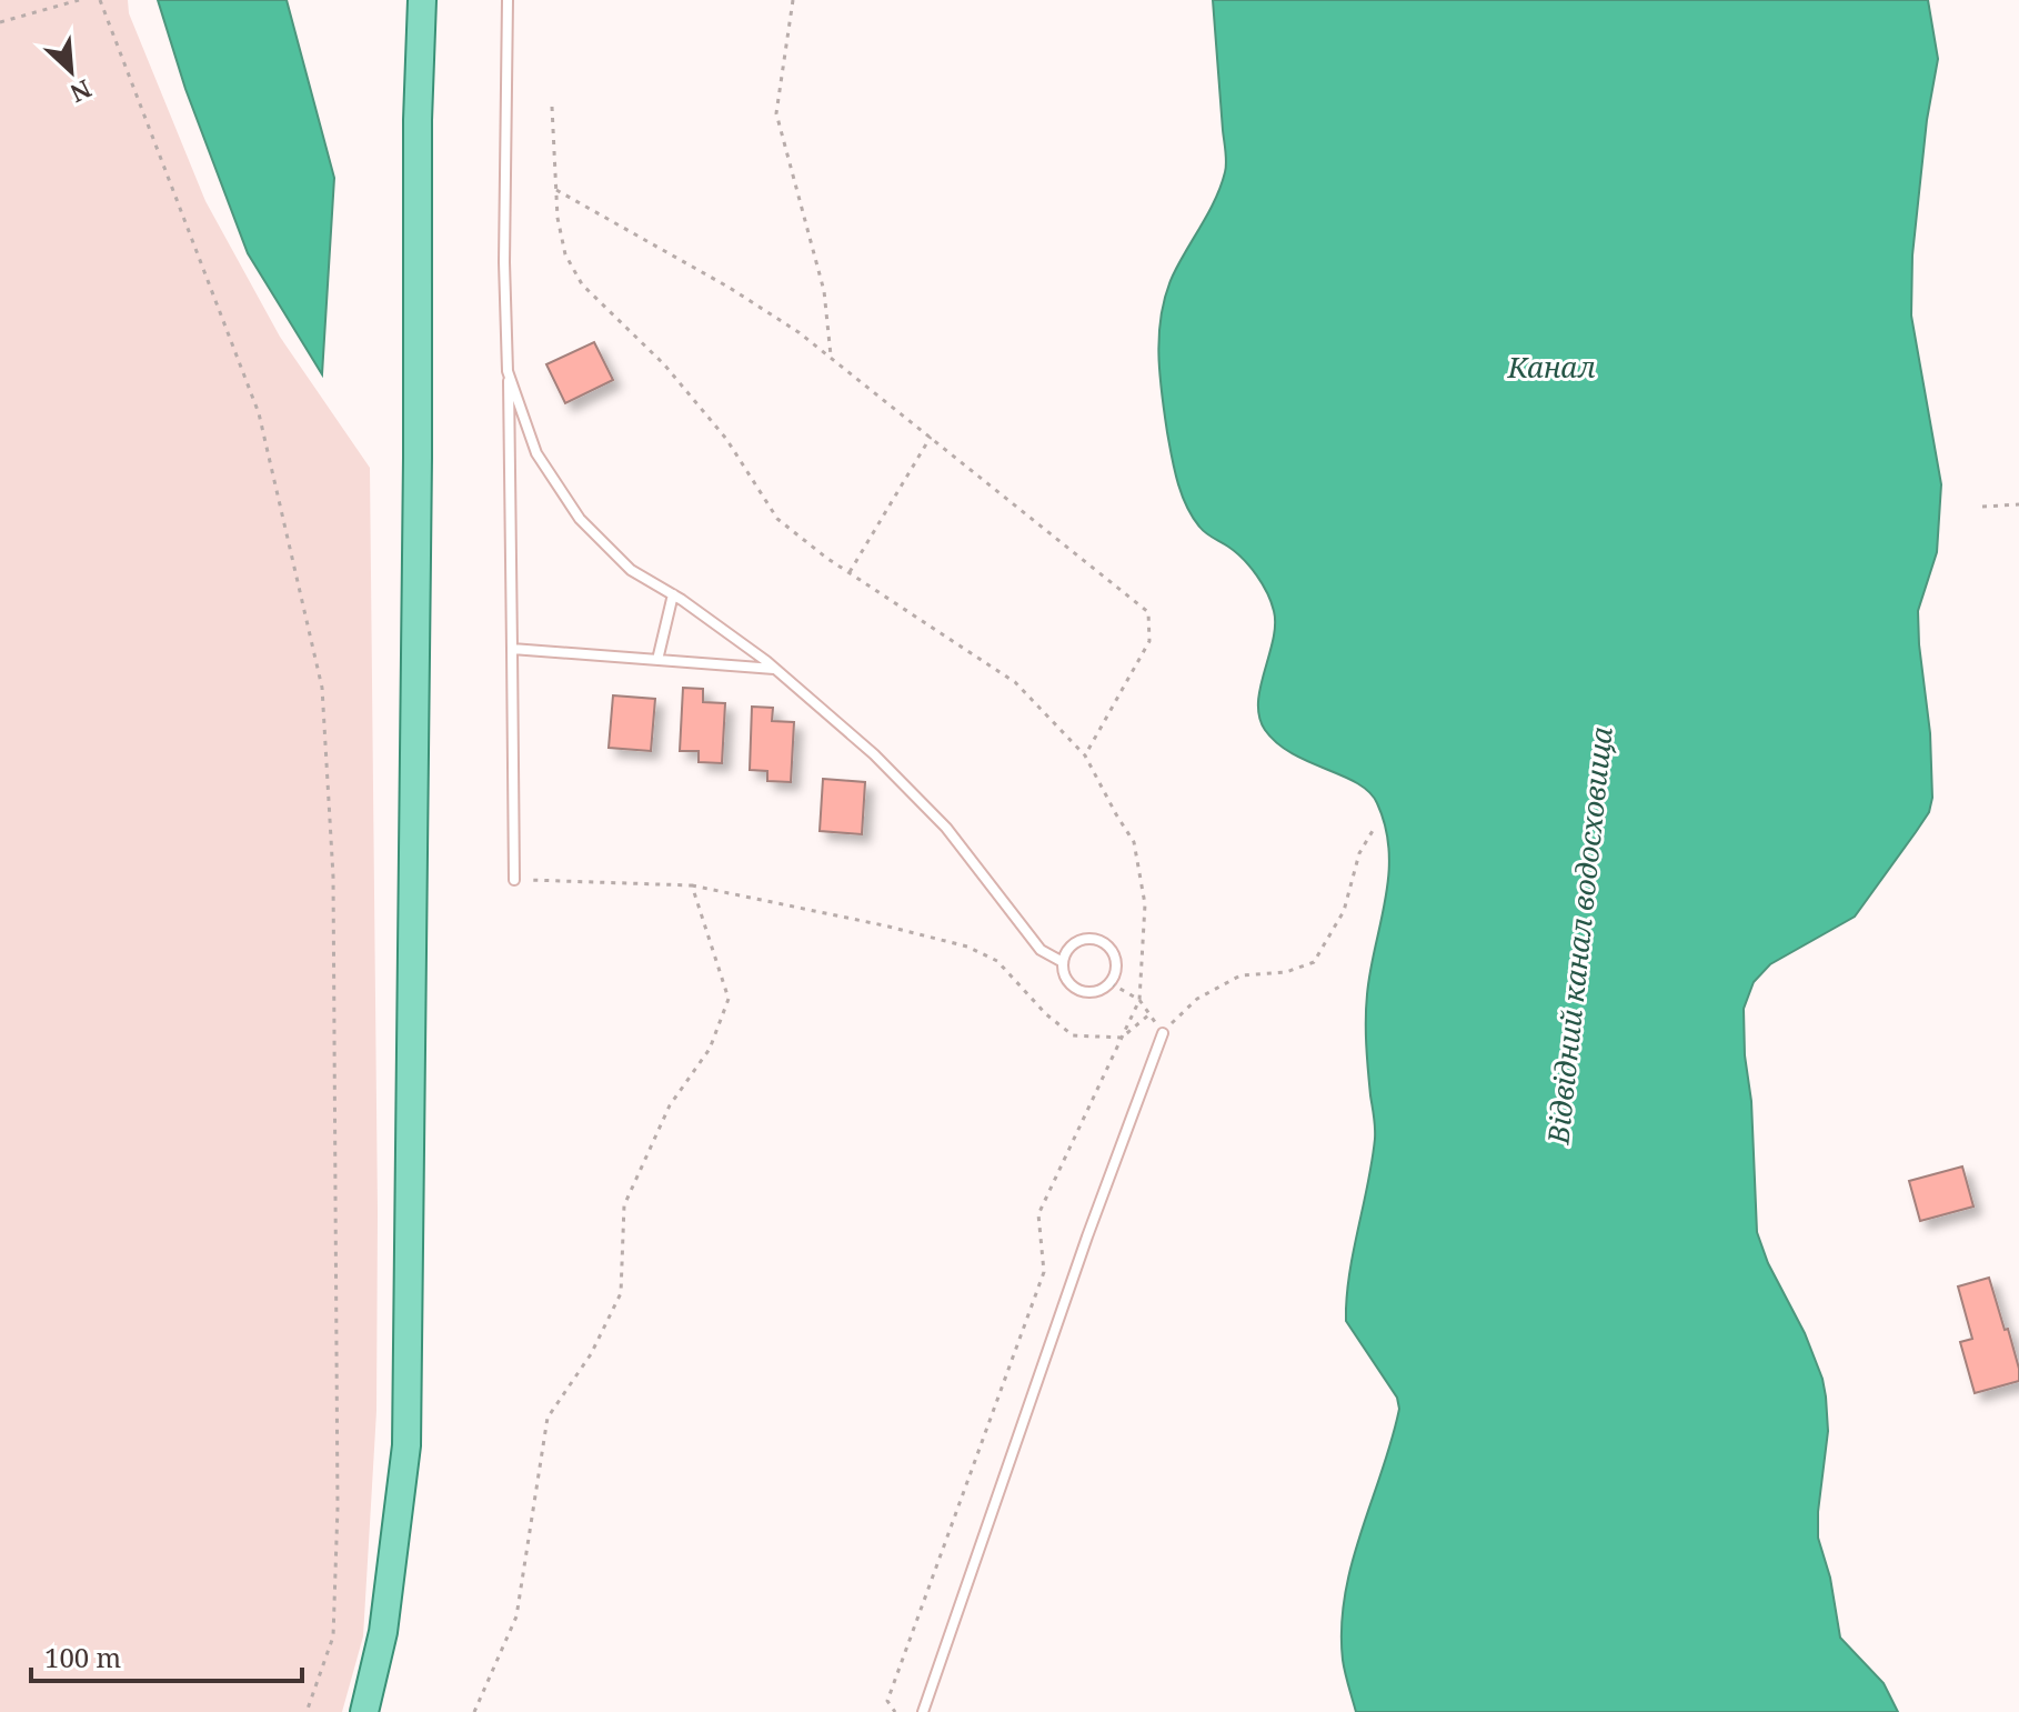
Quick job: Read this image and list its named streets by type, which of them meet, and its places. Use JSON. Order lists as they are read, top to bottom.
{
  "water": ["Канал", "Відвідний канал водосховища"],
  "scale_bar": "100 m",
  "north": "bottom right"
}
